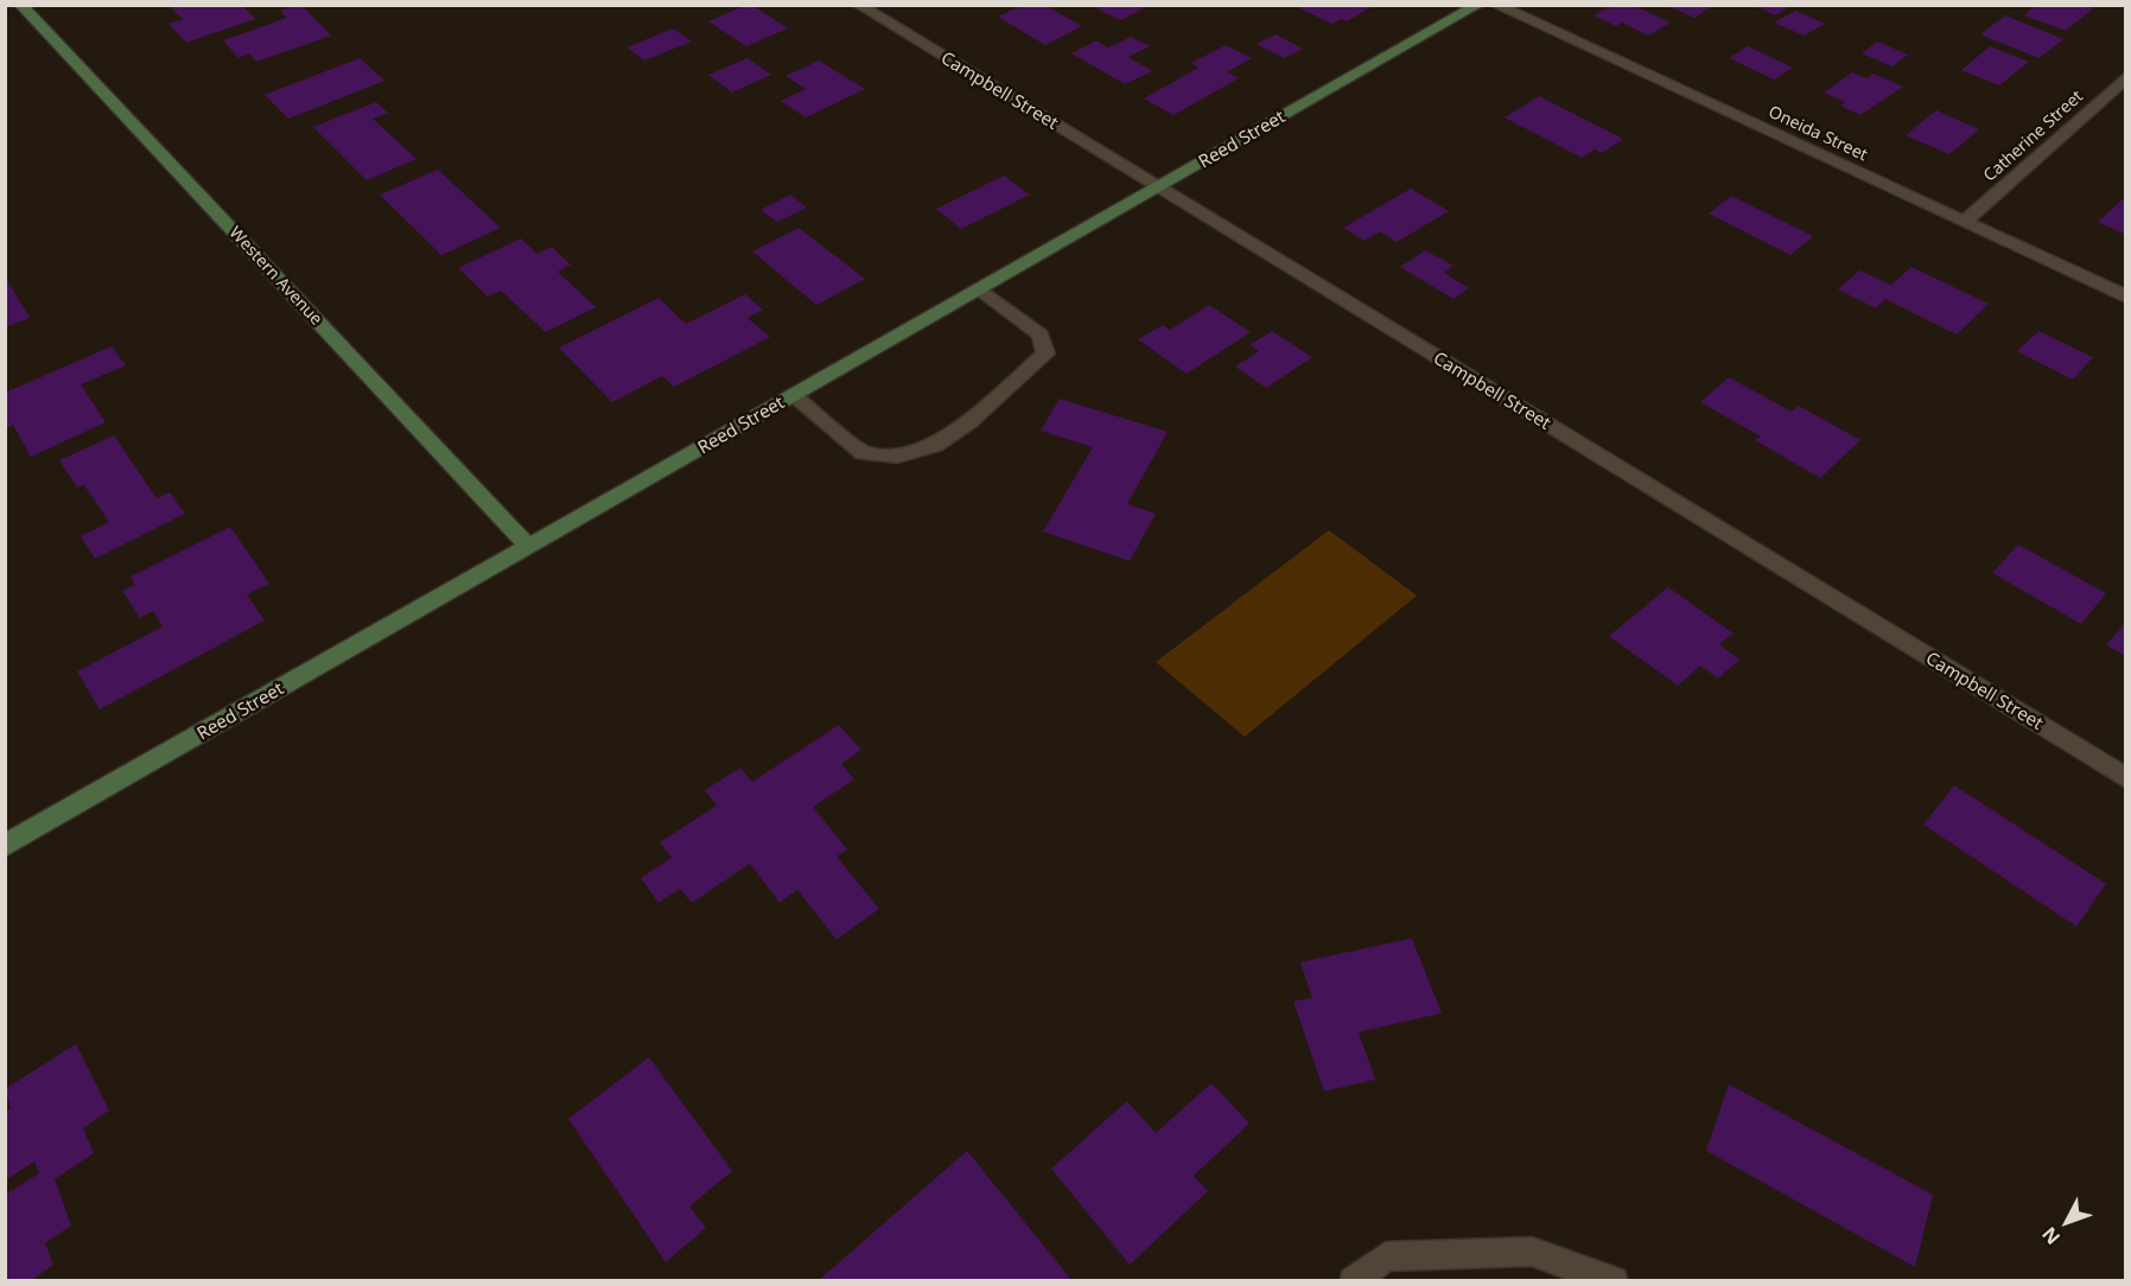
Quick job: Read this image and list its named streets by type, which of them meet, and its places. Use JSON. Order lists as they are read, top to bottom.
{
  "streets": {
    "street": [
      "Campbell Street",
      "Oneida Street",
      "Catherine Street",
      "Reed Street",
      "Western Avenue"
    ]
  },
  "crossings": [
    ["Campbell Street", "Reed Street"],
    ["Oneida Street", "Catherine Street"],
    ["Reed Street", "Western Avenue"]
  ],
  "north": "bottom left"
}
